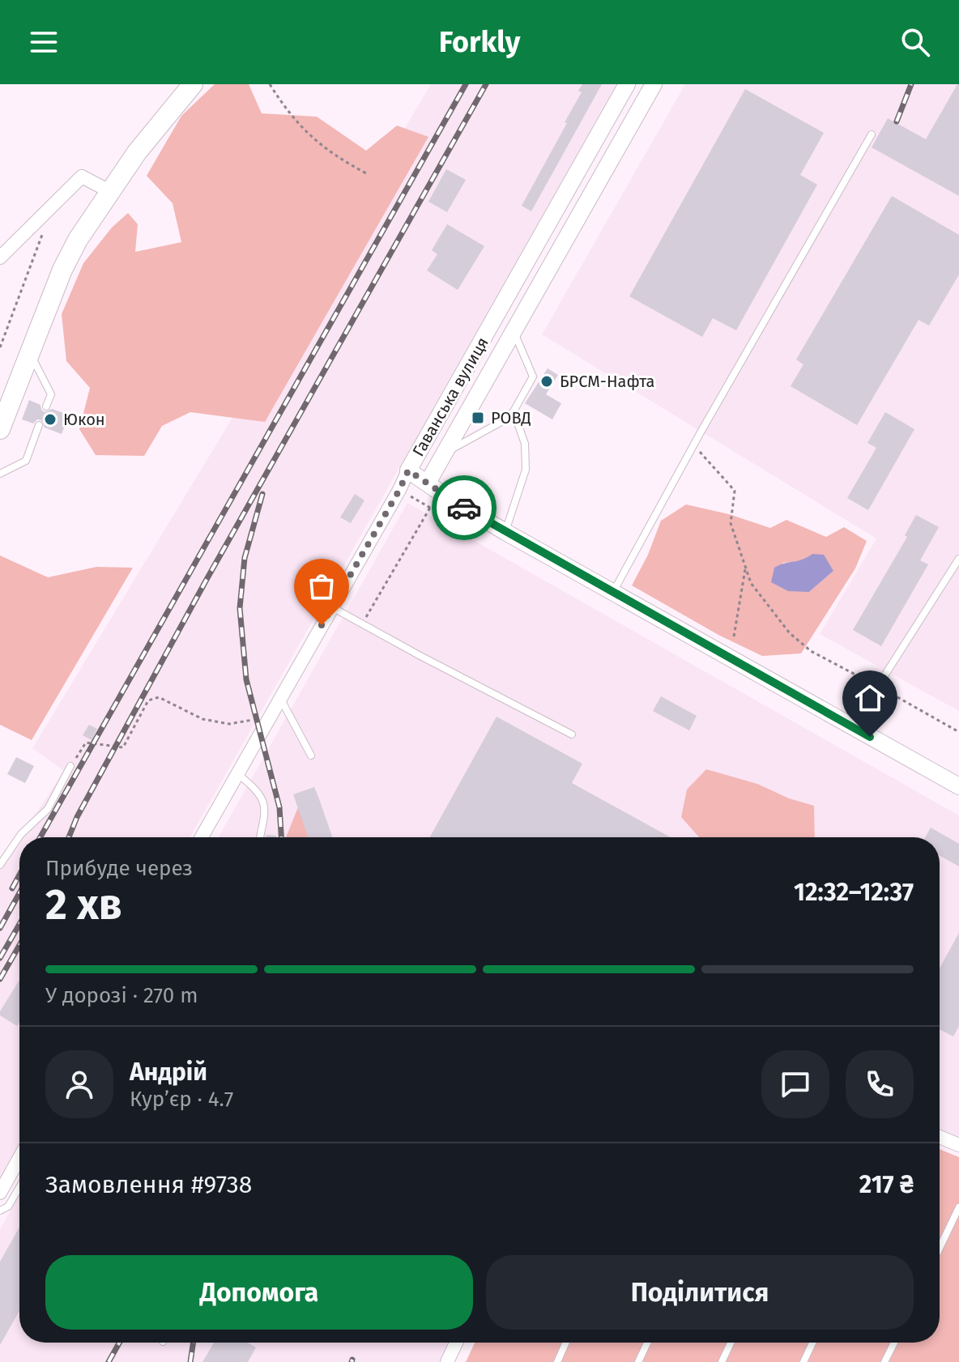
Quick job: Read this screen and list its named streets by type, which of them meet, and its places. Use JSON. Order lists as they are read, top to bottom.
{
  "streets": {
    "street": ["Гаванська вулиця"]
  },
  "places": {
    "other": ["БРСМ-Нафта", "Юкон"],
    "transit": ["РОВД"]
  },
  "page": {
    "header": "Forkly",
    "heading": ["2 хв", "Прибуде через", "12:32–12:37"],
    "panel": [
      "Андрій",
      "Кур’єр · 4.7",
      "Замовлення #9738",
      "217 ₴"
    ],
    "bar": "У дорозі · 270 m",
    "buttons": ["Допомога", "Поділитися"]
  }
}
